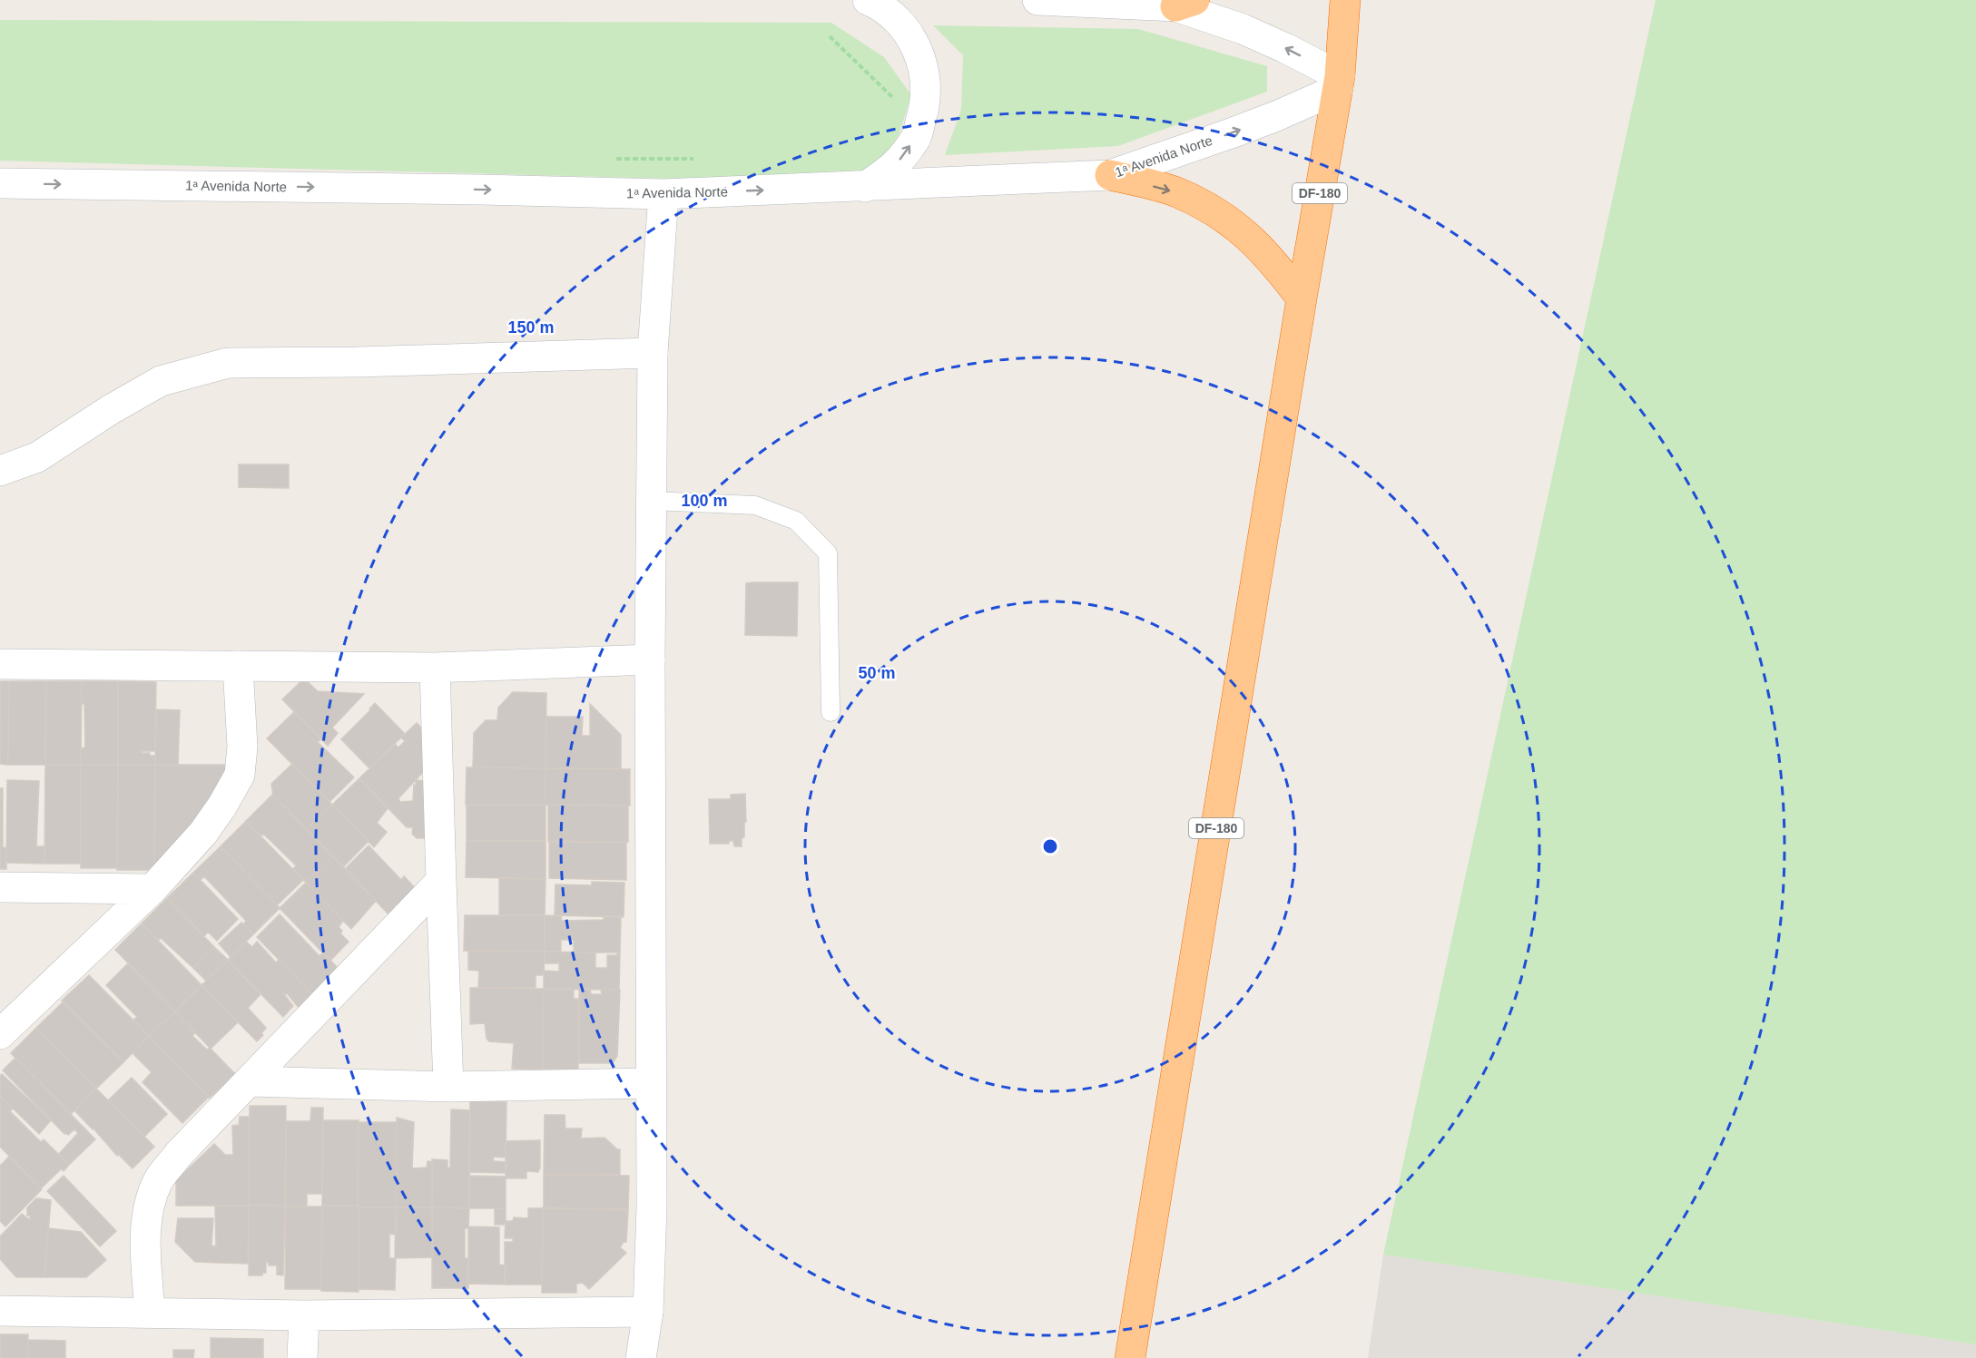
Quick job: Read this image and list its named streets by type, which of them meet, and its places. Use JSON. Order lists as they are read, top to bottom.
{
  "streets": {
    "highway": ["DF-180"],
    "street": ["1ᵃ Avenida Norte"]
  },
  "crossings": [
    ["1ᵃ Avenida Norte", "DF-180"]
  ],
  "rings": ["150 m", "100 m", "50 m"]
}
